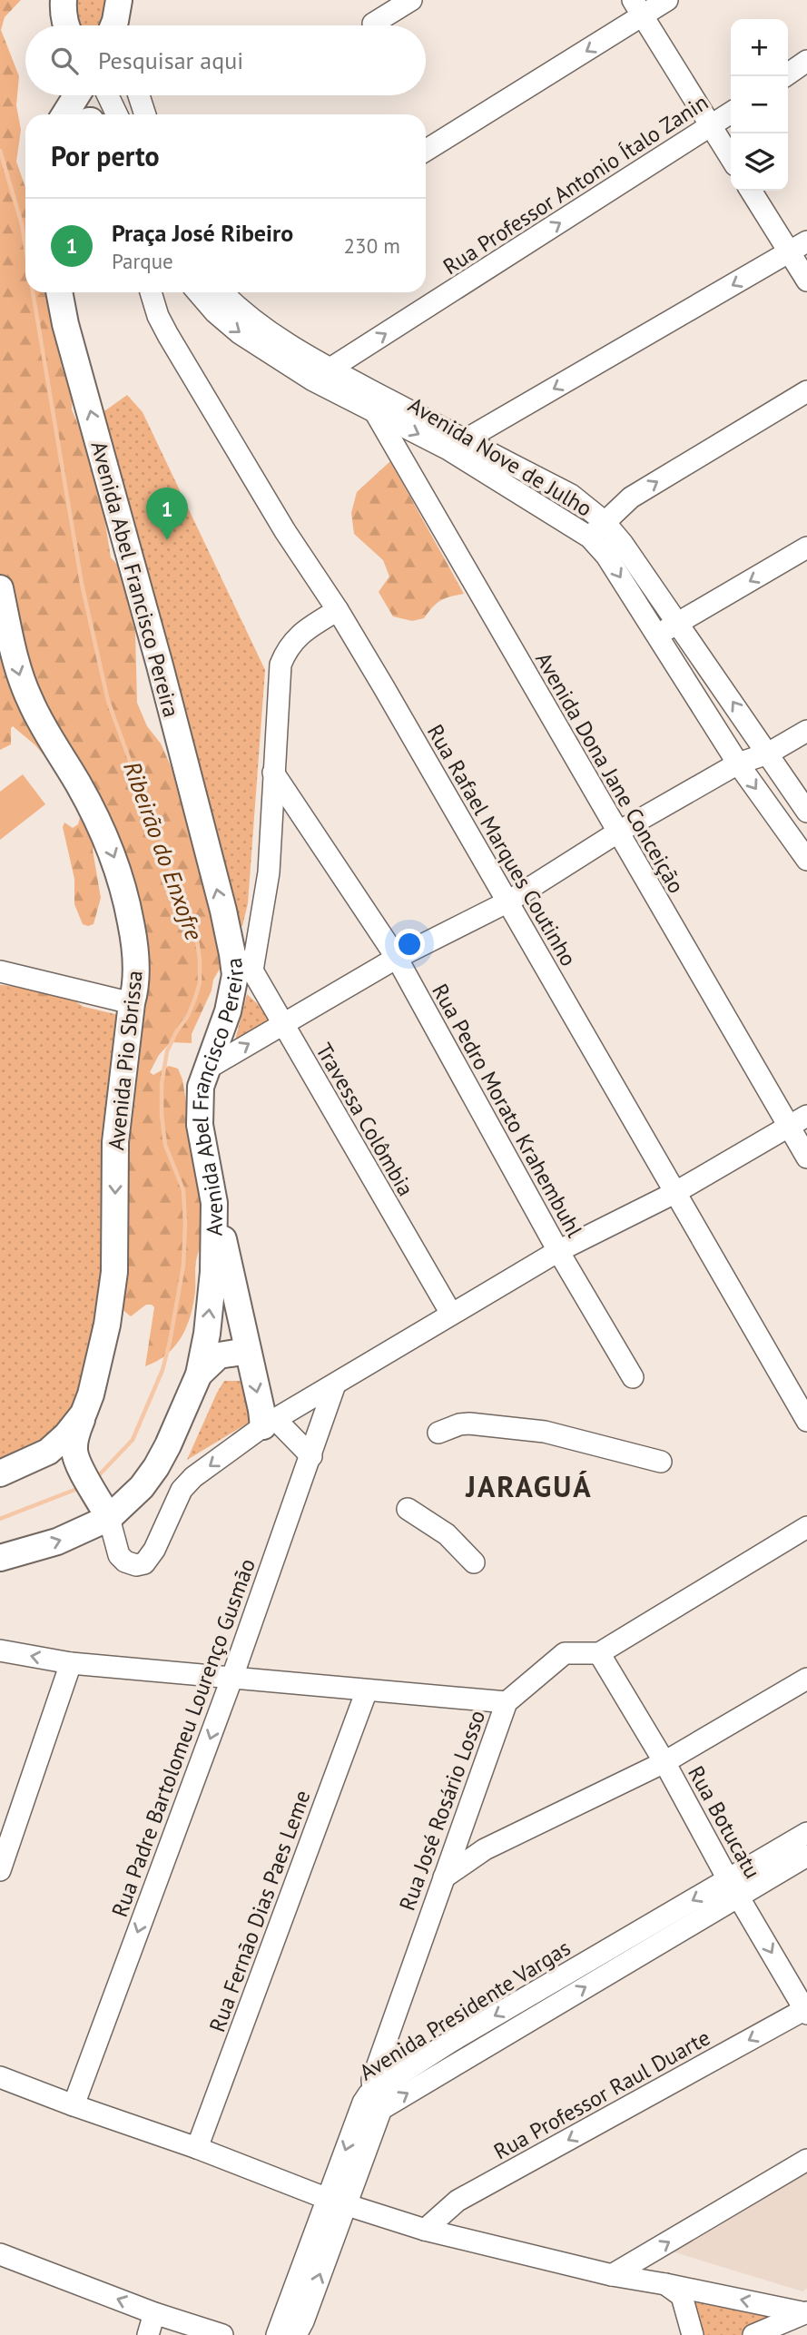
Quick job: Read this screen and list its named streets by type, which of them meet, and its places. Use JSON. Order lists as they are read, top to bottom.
{
  "streets": {
    "main road": ["Avenida Abel Francisco Pereira", "Avenida Pio Sbrissa"],
    "street": [
      "Rua Professor Antonio Ítalo Zanin",
      "Avenida Nove de Julho",
      "Avenida Dona Jane Conceição",
      "Rua Rafael Marques Coutinho",
      "Rua Pedro Morato Krahembuhl",
      "Travessa Colômbia",
      "Rua Padre Bartolomeu Lourenço Gusmão",
      "Rua José Rosário Losso",
      "Rua Botucatu",
      "Rua Fernão Dias Paes Leme",
      "Avenida Presidente Vargas",
      "Rua Professor Raul Duarte"
    ]
  },
  "crossings": [
    ["Rua Professor Antonio Ítalo Zanin", "Avenida Nove de Julho"],
    ["Avenida Nove de Julho", "Avenida Dona Jane Conceição"],
    ["Avenida Abel Francisco Pereira", "Travessa Colômbia"],
    ["Rua José Rosário Losso", "Rua Botucatu"],
    ["Rua José Rosário Losso", "Avenida Presidente Vargas"],
    ["Rua Botucatu", "Avenida Presidente Vargas"],
    ["Rua Botucatu", "Rua Professor Raul Duarte"]
  ],
  "one_way": ["Avenida Abel Francisco Pereira", "Avenida Pio Sbrissa"],
  "districts": ["JARAGUÁ"],
  "water": ["Ribeirão do Enxofre"],
  "page": {
    "map_buttons": ["+", "−"],
    "search": "Pesquisar aqui",
    "heading": "Por perto",
    "list": [
      {
        "mark": "1",
        "name": "Praça José Ribeiro",
        "note": "Parque",
        "value": "230 m"
      }
    ],
    "pins": "1"
  }
}
